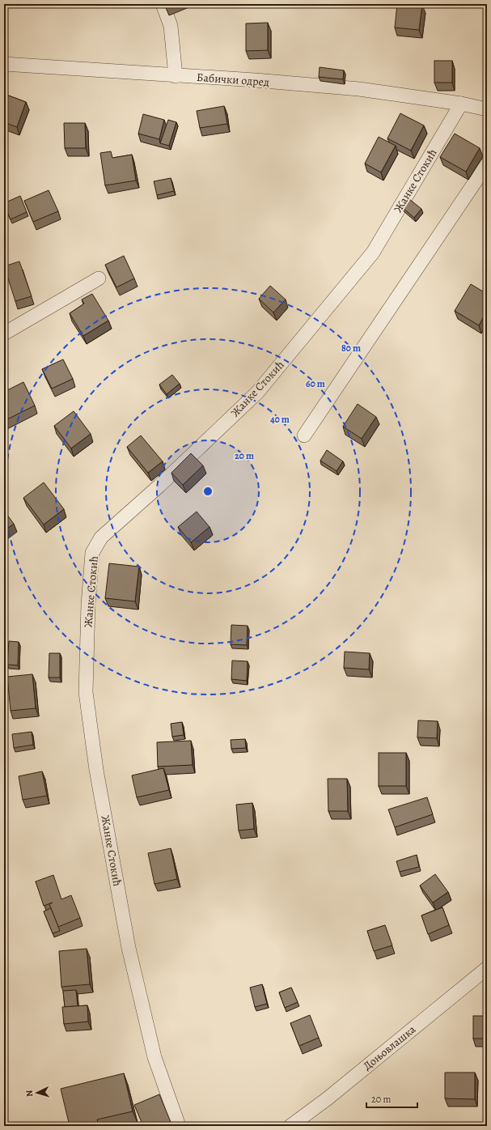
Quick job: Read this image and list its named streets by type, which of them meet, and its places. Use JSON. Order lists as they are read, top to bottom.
{
  "streets": {
    "street": ["Бабички одред", "Жанке Стокић", "Доњовлашка"]
  },
  "crossings": [
    ["Бабички одред", "Жанке Стокић"]
  ],
  "scale_bar": "20 m",
  "north": "left",
  "rings": [
    "80 m",
    "60 m",
    "40 m",
    "20 m"
  ]
}
